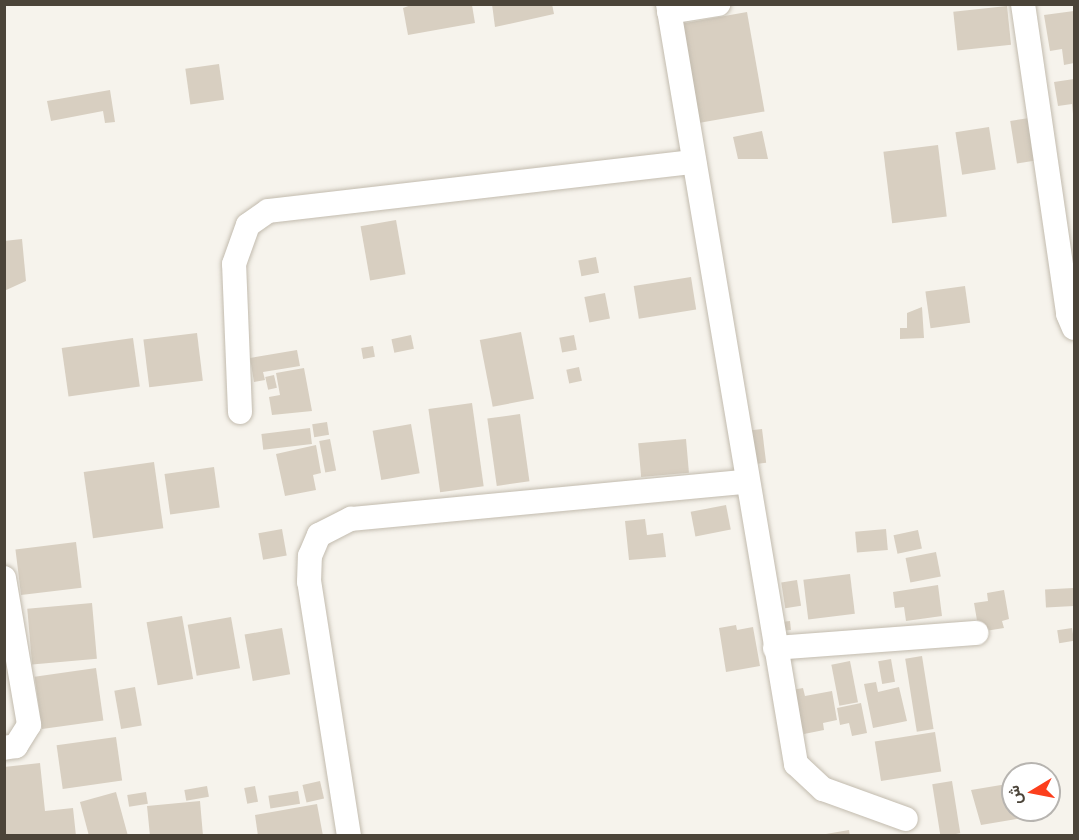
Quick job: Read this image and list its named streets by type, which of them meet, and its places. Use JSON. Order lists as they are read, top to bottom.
{
  "north": "left"
}
